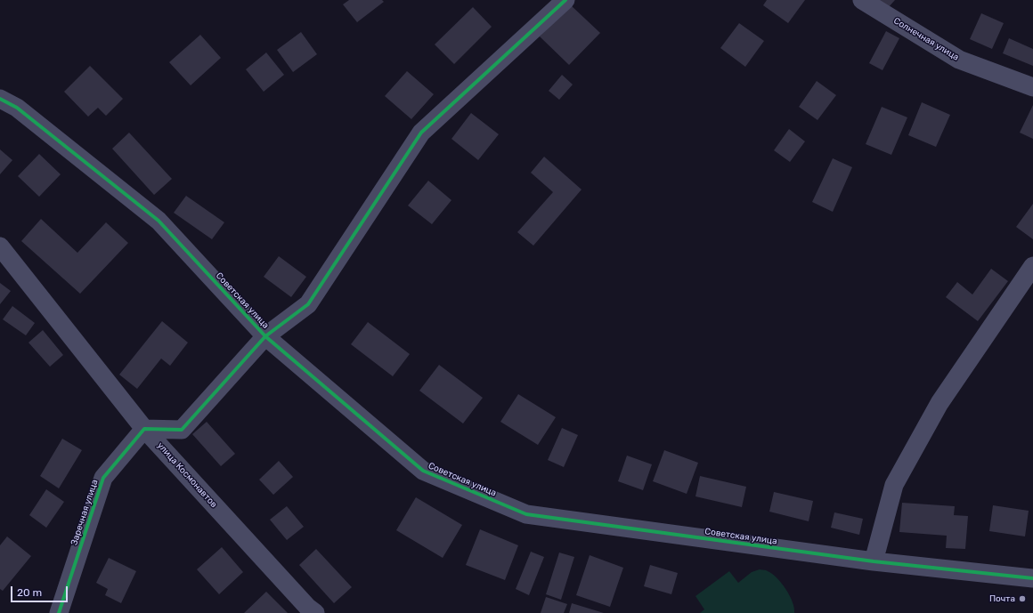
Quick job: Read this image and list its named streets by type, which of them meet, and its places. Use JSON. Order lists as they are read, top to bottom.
{
  "streets": {
    "street": [
      "Солнечная улица",
      "Советская улица",
      "улица Космонавтов",
      "Заречная улица"
    ]
  },
  "crossings": [
    ["улица Космонавтов", "Заречная улица"]
  ],
  "places": ["Почта"],
  "scale_bar": "20 m"
}
